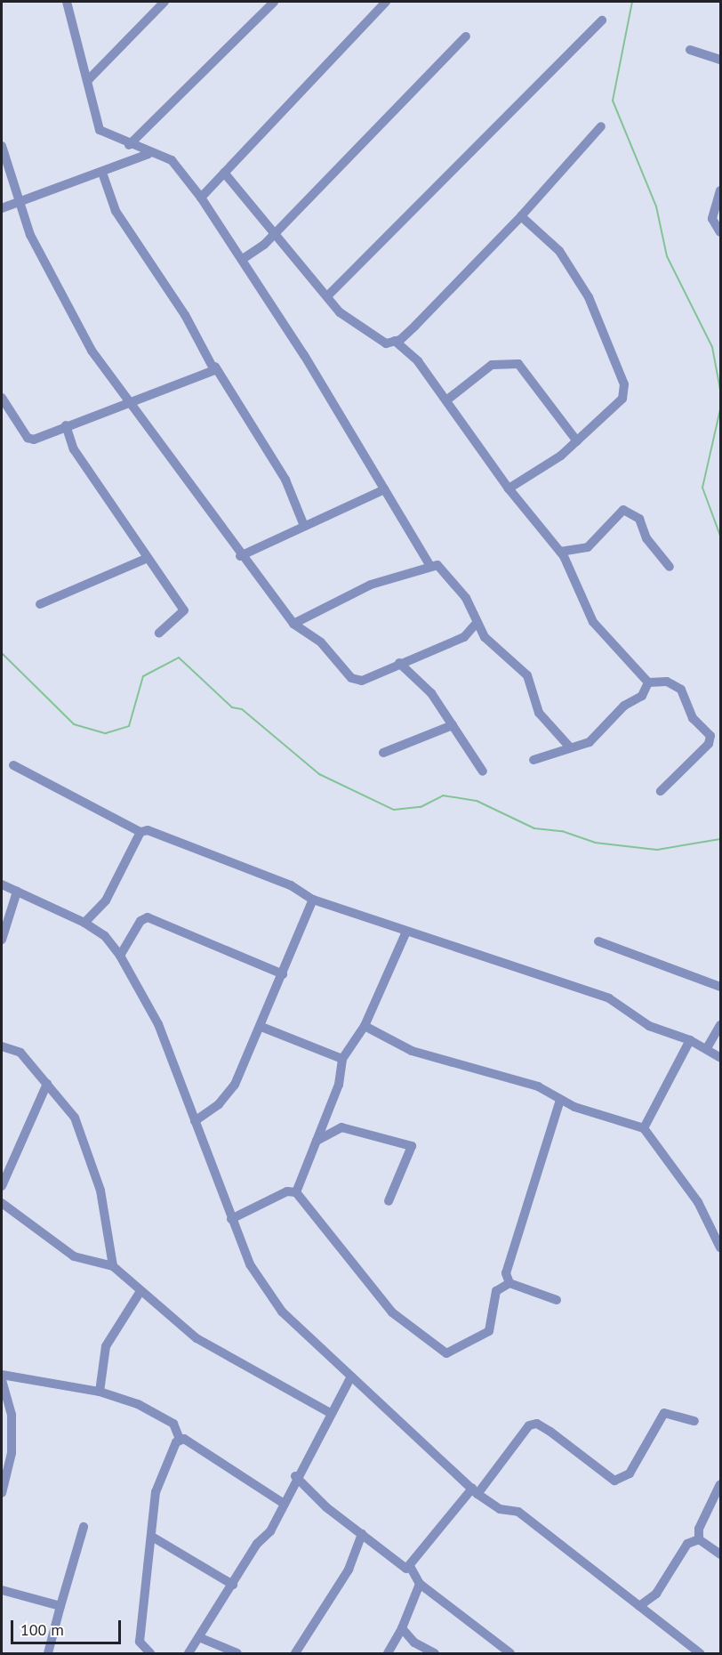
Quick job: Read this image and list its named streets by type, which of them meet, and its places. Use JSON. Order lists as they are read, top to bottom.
{
  "scale_bar": "100 m"
}
